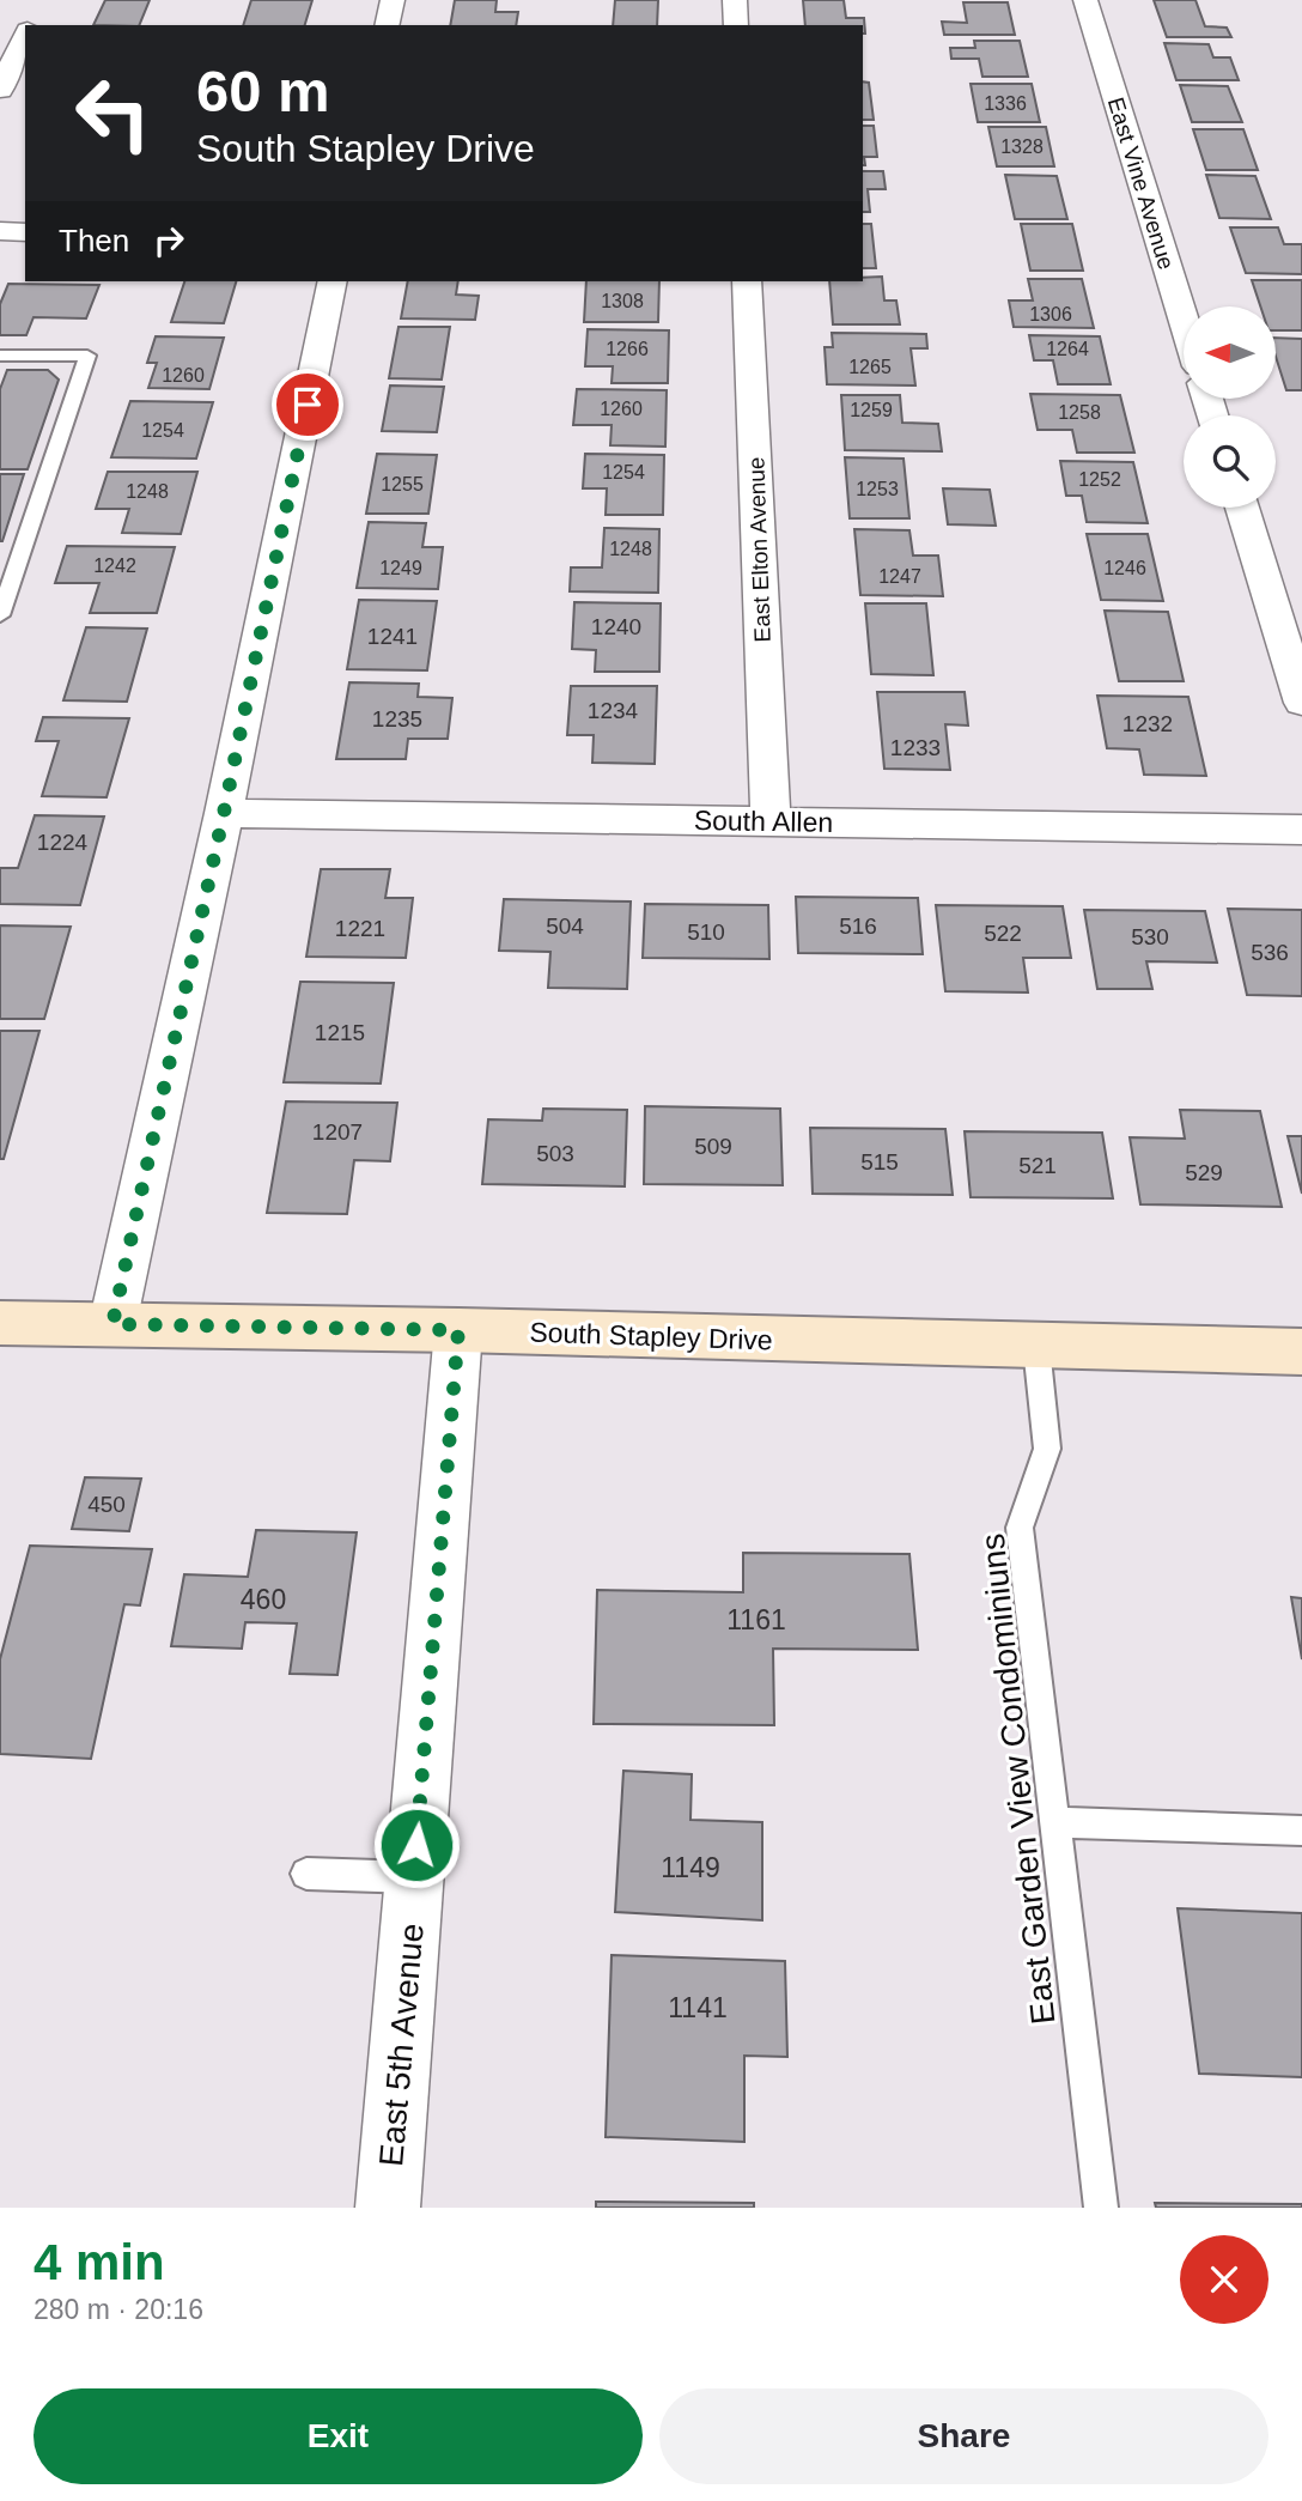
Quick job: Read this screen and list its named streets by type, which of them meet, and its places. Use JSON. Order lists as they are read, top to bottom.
{
  "streets": {
    "main road": ["South Stapley Drive"],
    "street": [
      "East Vine Avenue",
      "East Elton Avenue",
      "South Allen",
      "East 5th Avenue"
    ],
    "lane": ["East Garden View Condominiuns"]
  },
  "crossings": [
    ["East Elton Avenue", "South Allen"],
    ["South Stapley Drive", "East Garden View Condominiuns"],
    ["South Stapley Drive", "East 5th Avenue"]
  ],
  "house_numbers": [
    "1336",
    "1328",
    "1308",
    "1306",
    "1266",
    "1264",
    "1265",
    "1260",
    "1260",
    "1259",
    "1258",
    "1254",
    "1254",
    "1252",
    "1255",
    "1253",
    "1248",
    "1248",
    "1242",
    "1249",
    "1246",
    "1247",
    "1240",
    "1241",
    "1234",
    "1235",
    "1232",
    "1233",
    "1224",
    "504",
    "516",
    "1221",
    "510",
    "522",
    "530",
    "536",
    "1215",
    "1207",
    "509",
    "503",
    "515",
    "521",
    "529",
    "450",
    "460",
    "1161",
    "1149",
    "1141"
  ],
  "north": "left",
  "page": {
    "turn": ["60 m", "South Stapley Drive"],
    "then": "Then",
    "heading": ["4 min", "280 m · 20:16"],
    "buttons": ["Exit", "Share"]
  }
}
